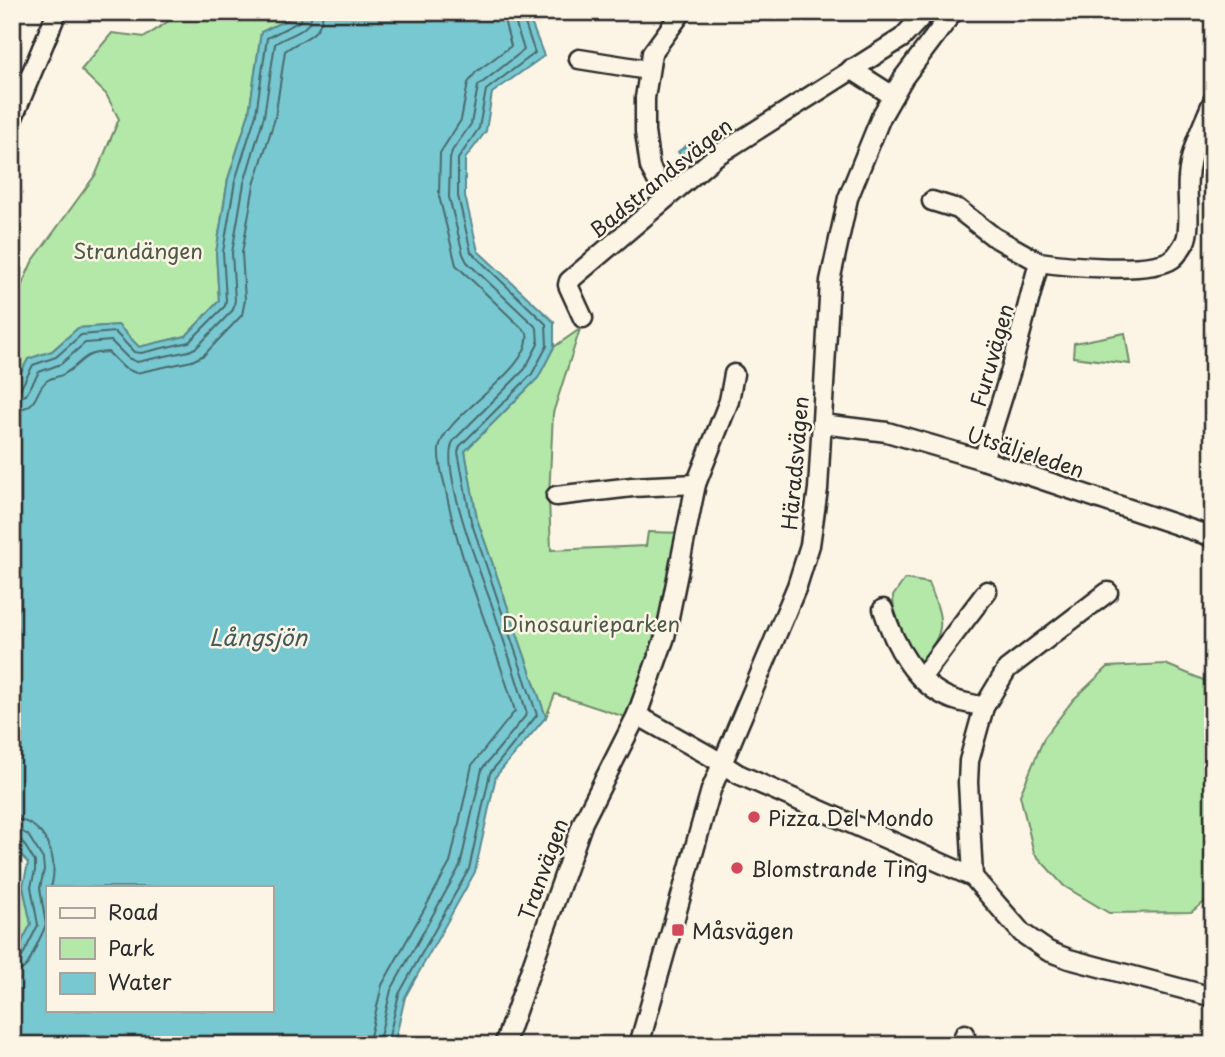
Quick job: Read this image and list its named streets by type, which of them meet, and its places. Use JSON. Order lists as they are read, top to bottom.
{
  "streets": {
    "street": [
      "Badstrandsvägen",
      "Furuvägen",
      "Utsäljeleden",
      "Häradsvägen",
      "Tranvägen"
    ]
  },
  "crossings": [
    ["Furuvägen", "Utsäljeleden"],
    ["Utsäljeleden", "Häradsvägen"]
  ],
  "water": ["Långsjön"],
  "parks": ["Strandängen", "Dinosaurieparken"],
  "places": {
    "other": ["Pizza Del Mondo", "Blomstrande Ting"],
    "transit": ["Måsvägen"]
  },
  "legend": ["Road", "Park", "Water"]
}
